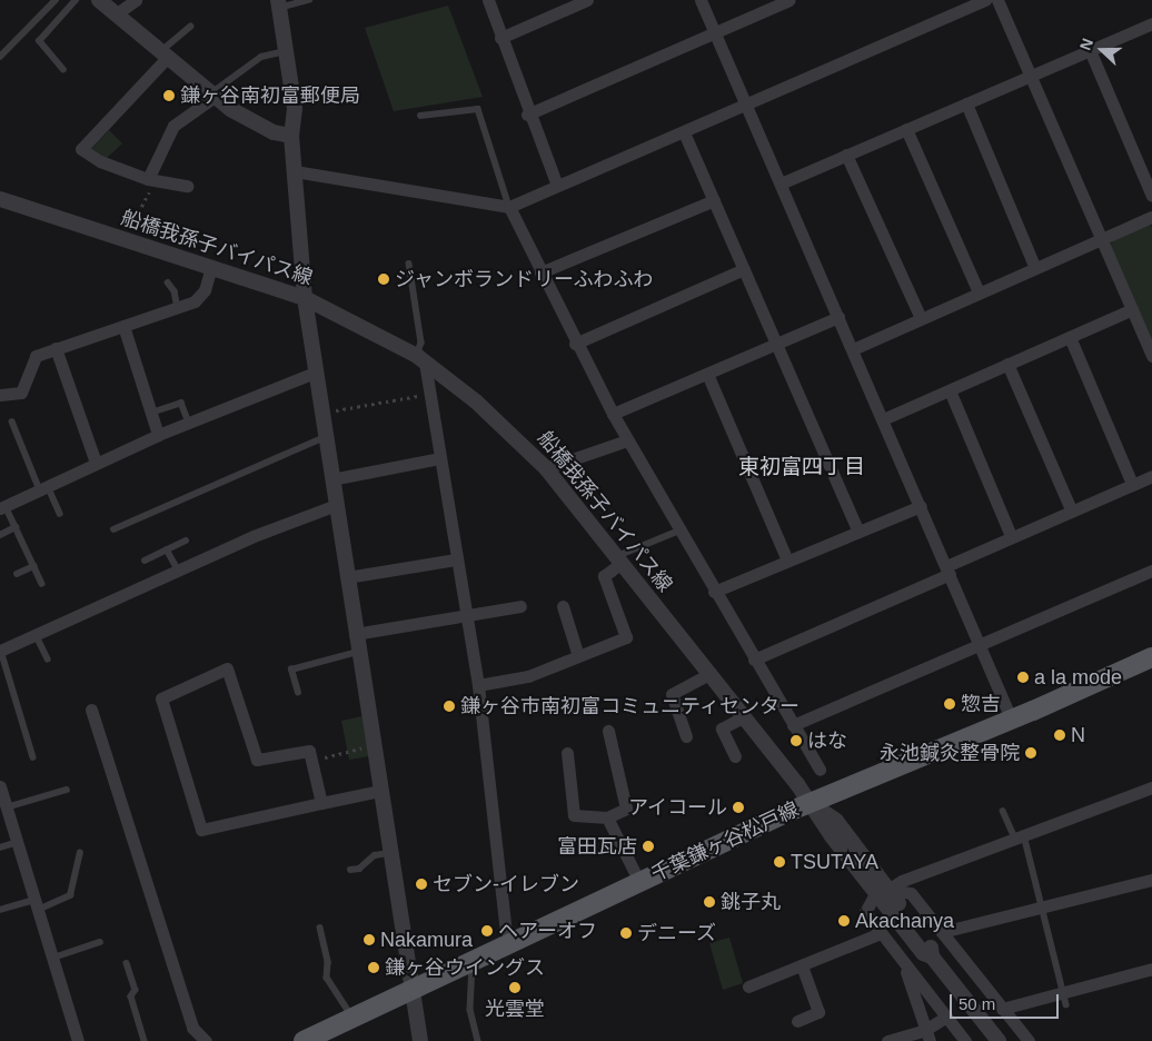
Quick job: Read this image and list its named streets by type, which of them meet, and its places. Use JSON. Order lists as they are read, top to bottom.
{
  "streets": {
    "main road": ["千葉鎌ヶ谷松戸線"],
    "street": ["船橋我孫子バイパス線"]
  },
  "crossings": [
    ["船橋我孫子バイパス線", "千葉鎌ヶ谷松戸線"]
  ],
  "districts": ["東初富四丁目"],
  "places": [
    "鎌ヶ谷南初富郵便局",
    "ジャンボランドリーふわふわ",
    "a la mode",
    "惣吉",
    "鎌ヶ谷市南初富コミュニティセンター",
    "N",
    "はな",
    "永池鍼灸整骨院",
    "アイコール",
    "富田瓦店",
    "TSUTAYA",
    "セブン-イレブン",
    "銚子丸",
    "Akachanya",
    "ヘアーオフ",
    "デニーズ",
    "Nakamura",
    "鎌ヶ谷ウイングス",
    "光雲堂"
  ],
  "scale_bar": "50 m",
  "north": "left"
}
